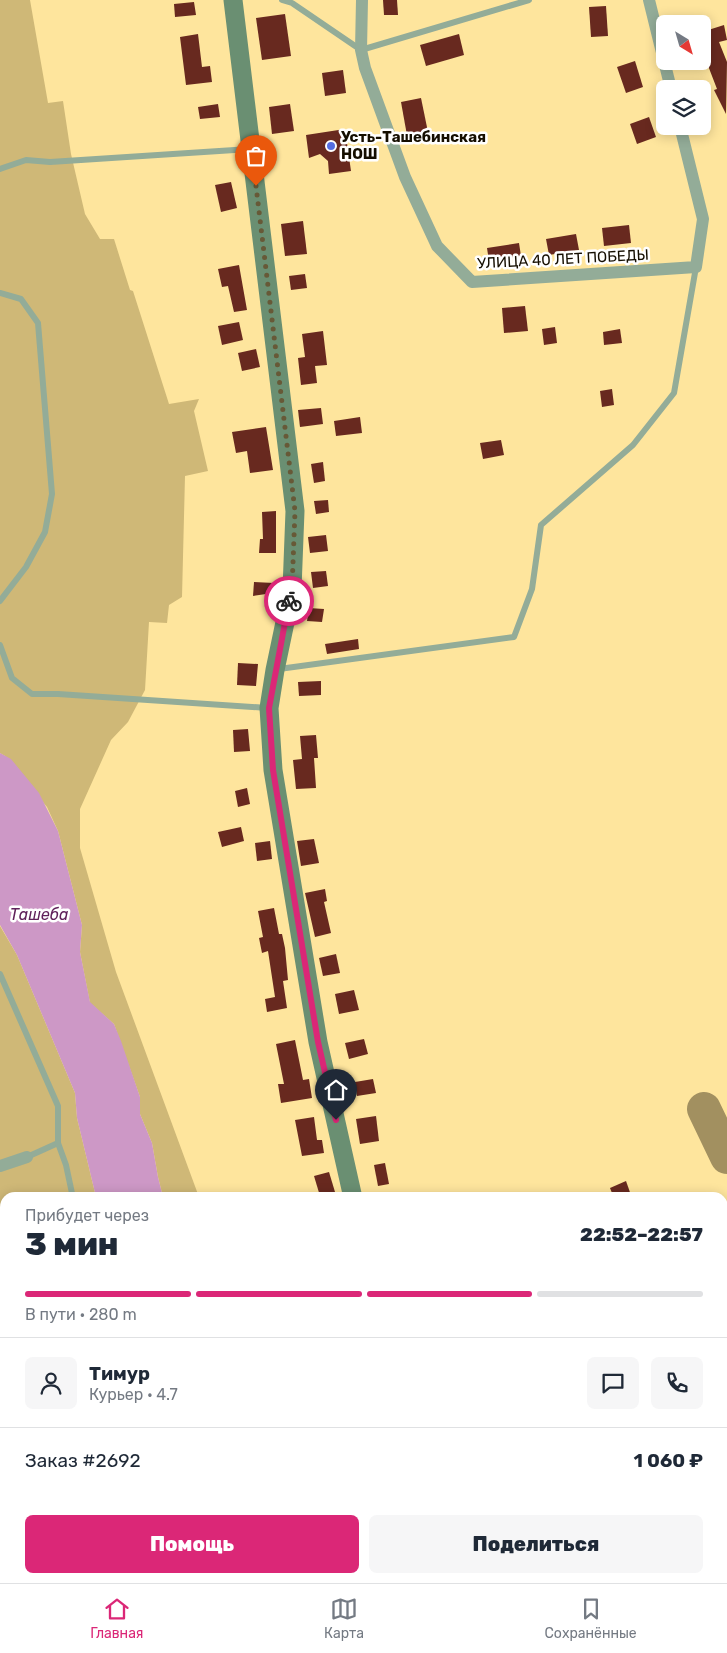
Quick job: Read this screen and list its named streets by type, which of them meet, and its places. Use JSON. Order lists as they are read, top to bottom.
{
  "streets": {
    "street": ["УЛИЦА 40 ЛЕТ ПОБЕДЫ"]
  },
  "water": ["Ташеба"],
  "places": ["Усть-Ташебинская НОШ"],
  "north": "bottom right",
  "page": {
    "heading": ["3 мин", "Прибудет через", "22:52–22:57"],
    "panel": [
      "Тимур",
      "Курьер · 4.7",
      "Заказ #2692",
      "1 060 ₽"
    ],
    "bar": "В пути · 280 m",
    "buttons": ["Помощь", "Поделиться"],
    "tabs": ["Главная", "Карта", "Сохранённые"]
  }
}
